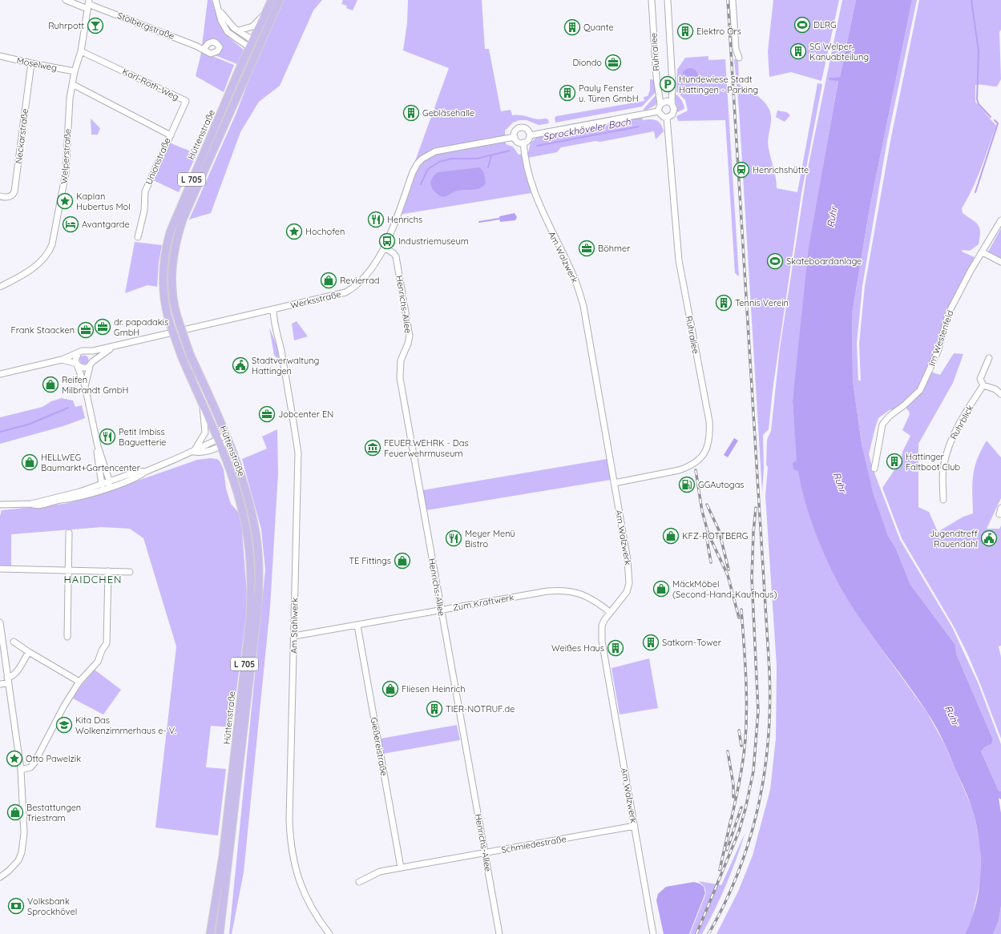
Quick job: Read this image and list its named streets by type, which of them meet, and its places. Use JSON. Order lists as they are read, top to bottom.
{
  "streets": {
    "main road": ["Hüttenstraße", "L 705"],
    "street": [
      "Stolbergstraße",
      "Ruhrallee",
      "Moselweg",
      "Karl-Roth-Weg",
      "Neckarstraße",
      "Welperstraße",
      "Unionstraße",
      "Am Walzwerk",
      "Werksstraße",
      "Henrichs-Allee",
      "Im Westenfeld",
      "Ruhrblick",
      "Zum Kraftwerk",
      "Am Stahlwerk",
      "Gießereistraße",
      "Schmiedestraße"
    ]
  },
  "crossings": [
    ["Stolbergstraße", "Welperstraße"],
    ["Ruhrallee", "Am Walzwerk"],
    ["Moselweg", "Neckarstraße"],
    ["Moselweg", "Welperstraße"],
    ["Karl-Roth-Weg", "Welperstraße"],
    ["Karl-Roth-Weg", "Unionstraße"],
    ["Hüttenstraße", "L 705"],
    ["Welperstraße", "Unionstraße"],
    ["Am Walzwerk", "Werksstraße"],
    ["Am Walzwerk", "Zum Kraftwerk"],
    ["Am Walzwerk", "Schmiedestraße"],
    ["Werksstraße", "Henrichs-Allee"],
    ["Werksstraße", "Am Stahlwerk"],
    ["Henrichs-Allee", "Zum Kraftwerk"],
    ["Henrichs-Allee", "Schmiedestraße"],
    ["Zum Kraftwerk", "Am Stahlwerk"],
    ["Zum Kraftwerk", "Gießereistraße"],
    ["Gießereistraße", "Schmiedestraße"]
  ],
  "districts": ["HAIDCHEN"],
  "water": ["Sprockhöveler Bach", "Ruhr"],
  "places": {
    "sports": ["DLRG", "Skateboardanlage"],
    "bar": ["Ruhrpott"],
    "building": [
      "Quante",
      "Elektro Örs",
      "SG Welper, Kanuabteilung",
      "Pauly Fenster u. Türen GmbH",
      "Gebläsehalle",
      "Tennis Verein",
      "Hattinger Faltboot Club",
      "Satkom-Tower",
      "Weißes Haus",
      "TIER-NOTRUF.de"
    ],
    "office": [
      "Diondo",
      "Böhmer",
      "dr. papadakis GmbH",
      "Frank Staacken",
      "Jobcenter EN"
    ],
    "parking": ["Hundewiese Stadt Hattingen - Parking"],
    "station": ["Henrichshütte"],
    "place": ["Kaplan Hubertus Mol", "Hochofen", "Otto Pawelzik"],
    "restaurant": ["Henrichs", "Petit Imbiss Baguetterie", "Meyer Menü Bistro"],
    "hotel": ["Avantgarde"],
    "bus stop": ["Industriemuseum"],
    "shop": [
      "Revierrad",
      "Reifen Milbrandt GmbH",
      "HELLWEG Baumarkt+Gartencenter",
      "KFZ-ROTTBERG",
      "TE Fittings",
      "MäckMöbel (Second-Hand-Kaufhaus)",
      "Fliesen Heinrich",
      "Bestattungen Triestram"
    ],
    "public building": ["Stadtverwaltung Hattingen", "Jugendtreff Rauendahl"],
    "museum": ["FEUER.WEHRK - Das Feuerwehrmuseum"],
    "fuel station": ["GGAutogas"],
    "school or university": ["Kita Das Wolkenzimmerhaus e- V."],
    "bank": ["Volksbank Sprockhövel"]
  }
}
